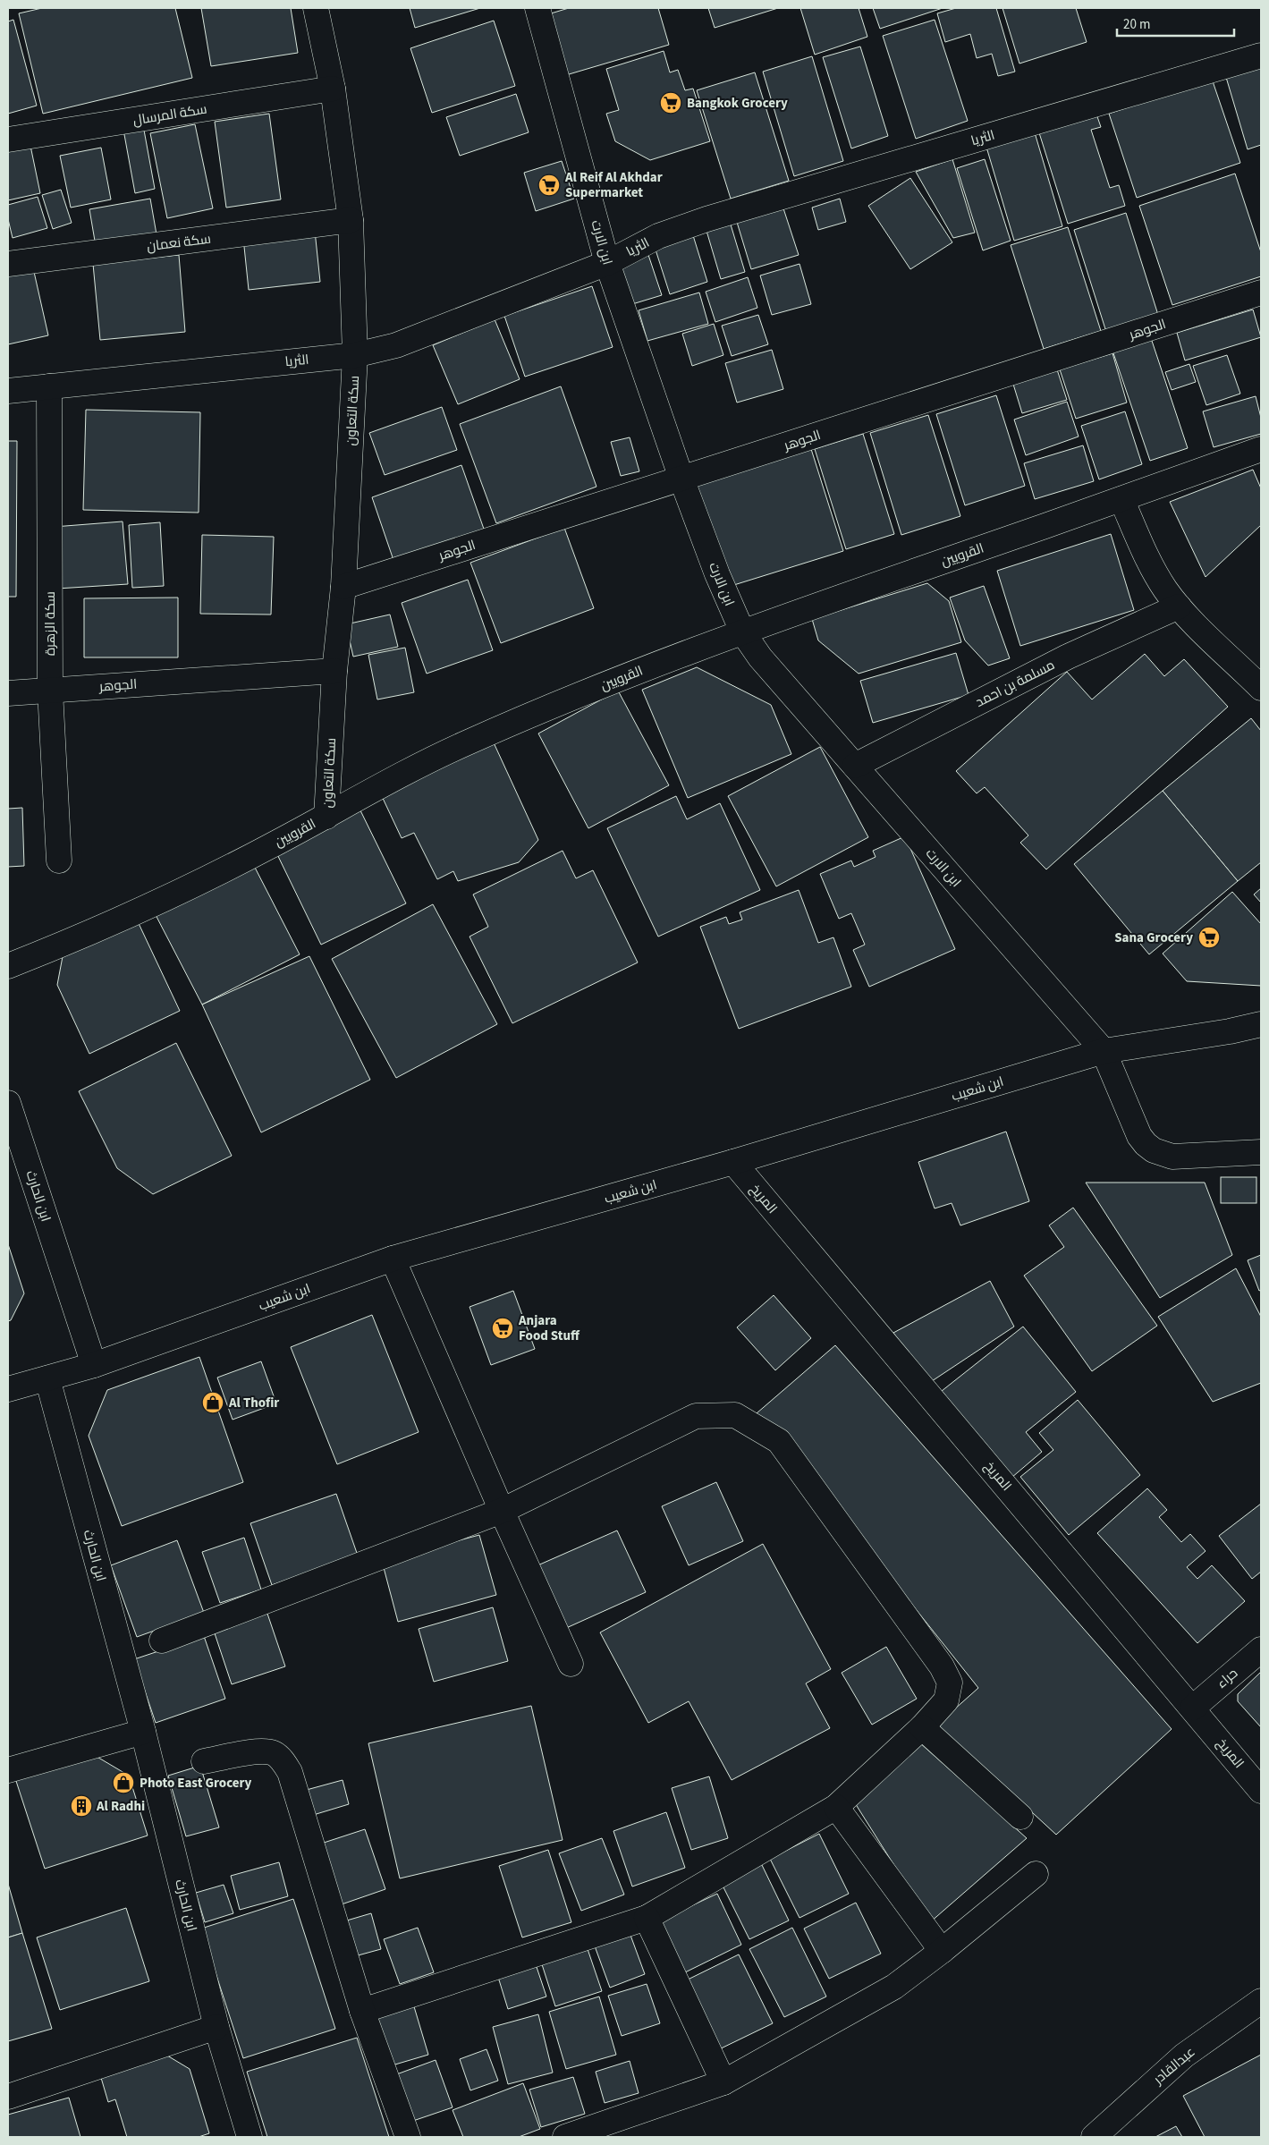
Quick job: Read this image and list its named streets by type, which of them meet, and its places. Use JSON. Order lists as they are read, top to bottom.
{
  "streets": {
    "street": [
      "سكة المرسال",
      "الثريا",
      "سكة نعمان",
      "ابن الارت",
      "الجوهر",
      "سكة التعاون",
      "القرويين",
      "سكة الزهرة",
      "مسلمة بن احمد",
      "ابن شعيب",
      "ابن الحارث",
      "المريخ",
      "حراء",
      "عبدالقادر"
    ]
  },
  "crossings": [
    ["سكة المرسال", "سكة التعاون"],
    ["الثريا", "ابن الارت"],
    ["الثريا", "سكة التعاون"],
    ["الثريا", "سكة الزهرة"],
    ["سكة نعمان", "سكة التعاون"],
    ["ابن الارت", "الجوهر"],
    ["ابن الارت", "القرويين"],
    ["ابن الارت", "مسلمة بن احمد"],
    ["ابن الارت", "ابن شعيب"],
    ["الجوهر", "سكة التعاون"],
    ["الجوهر", "سكة الزهرة"],
    ["سكة التعاون", "القرويين"],
    ["ابن شعيب", "ابن الحارث"],
    ["ابن شعيب", "المريخ"],
    ["المريخ", "حراء"]
  ],
  "places": {
    "supermarket": [
      "Bangkok Grocery",
      "Al Reif Al Akhdar Supermarket",
      "Sana Grocery",
      "Anjara Food Stuff"
    ],
    "shop": ["Al Thofir", "Photo East Grocery"],
    "building": ["Al Radhi"]
  },
  "scale_bar": "20 m"
}
